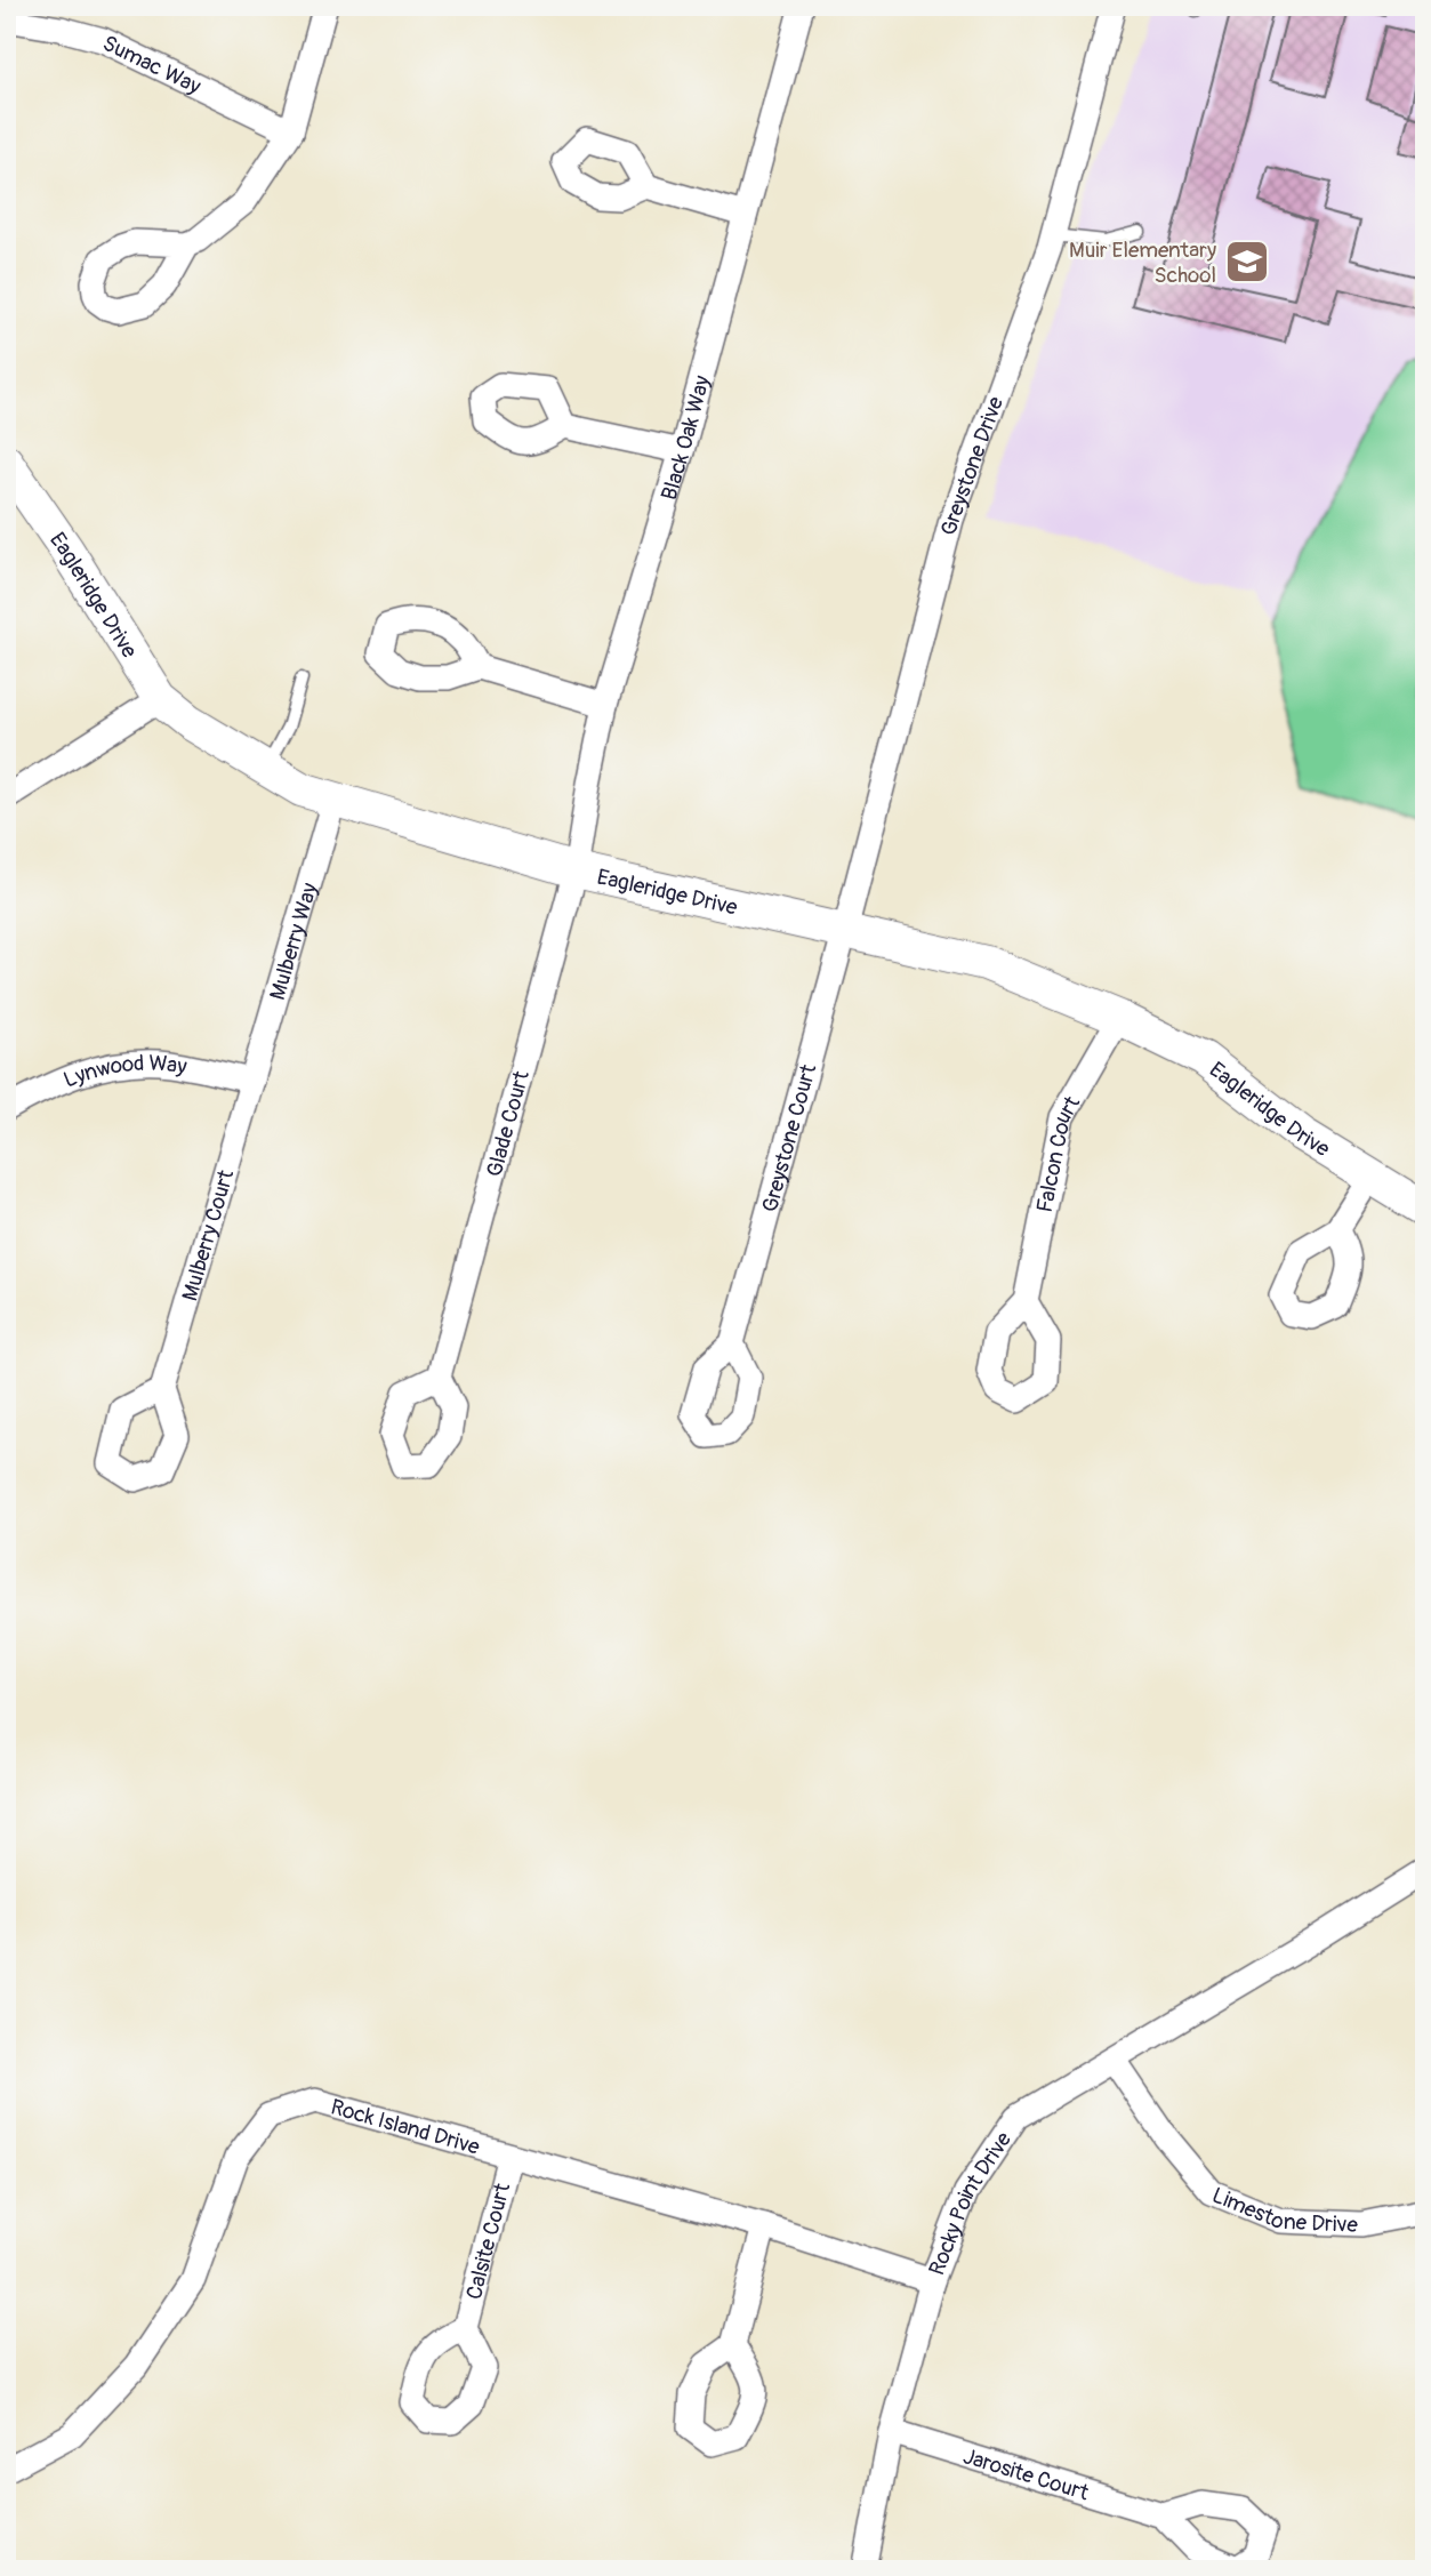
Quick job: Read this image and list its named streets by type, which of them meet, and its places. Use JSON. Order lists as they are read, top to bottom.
{
  "streets": {
    "street": [
      "Sumac Way",
      "Black Oak Way",
      "Greystone Drive",
      "Eagleridge Drive",
      "Mulberry Way",
      "Lynwood Way",
      "Glade Court",
      "Greystone Court",
      "Falcon Court",
      "Mulberry Court",
      "Rock Island Drive",
      "Rocky Point Drive",
      "Limestone Drive",
      "Calsite Court",
      "Jarosite Court"
    ]
  },
  "crossings": [
    ["Black Oak Way", "Eagleridge Drive"],
    ["Black Oak Way", "Glade Court"],
    ["Greystone Drive", "Eagleridge Drive"],
    ["Greystone Drive", "Greystone Court"],
    ["Eagleridge Drive", "Mulberry Way"],
    ["Eagleridge Drive", "Glade Court"],
    ["Eagleridge Drive", "Greystone Court"],
    ["Eagleridge Drive", "Falcon Court"],
    ["Mulberry Way", "Lynwood Way"],
    ["Mulberry Way", "Mulberry Court"],
    ["Lynwood Way", "Mulberry Court"],
    ["Rock Island Drive", "Rocky Point Drive"],
    ["Rock Island Drive", "Calsite Court"],
    ["Rocky Point Drive", "Limestone Drive"],
    ["Rocky Point Drive", "Jarosite Court"]
  ],
  "places": {
    "school or university": ["Muir Elementary School"]
  }
}
